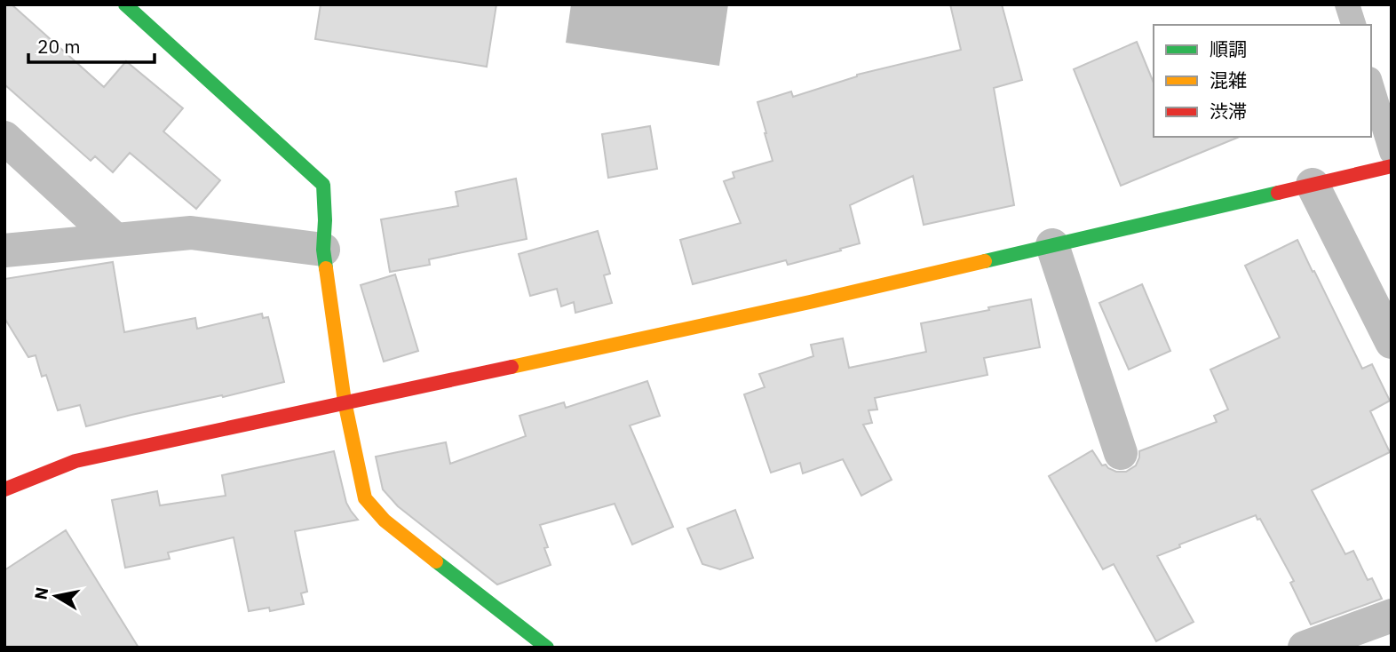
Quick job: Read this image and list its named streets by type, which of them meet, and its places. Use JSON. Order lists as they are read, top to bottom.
{
  "legend": ["順調", "混雑", "渋滞"],
  "scale_bar": "20 m",
  "north": "left"
}
